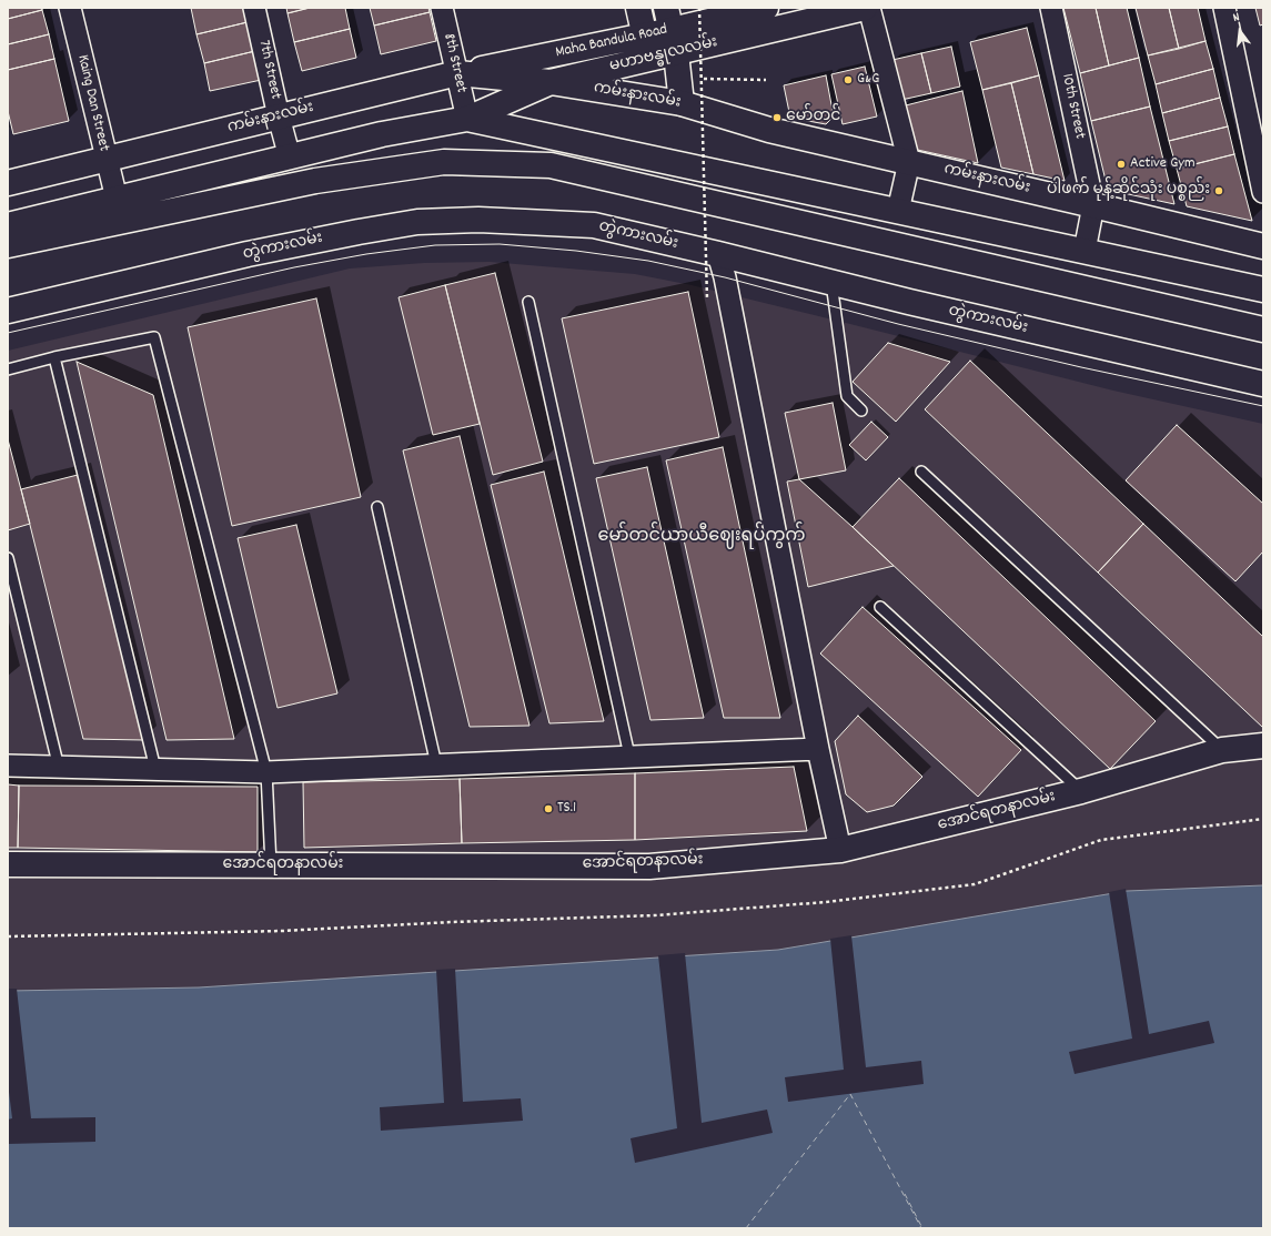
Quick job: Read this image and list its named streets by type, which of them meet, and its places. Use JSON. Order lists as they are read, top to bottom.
{
  "streets": {
    "main road": [
      "Maha Bandula Road",
      "မဟာဗန္ဓုလလမ်း",
      "ကမ်းနားလမ်း",
      "တွဲကားလမ်း",
      "အောင်ရတနာလမ်း"
    ],
    "street": [
      "8th Street",
      "7th Street",
      "Kaing Dan Street",
      "10th Street"
    ]
  },
  "crossings": [
    ["Maha Bandula Road", "8th Street"],
    ["Maha Bandula Road", "ကမ်းနားလမ်း"],
    ["မဟာဗန္ဓုလလမ်း", "8th Street"],
    ["မဟာဗန္ဓုလလမ်း", "ကမ်းနားလမ်း"],
    ["8th Street", "ကမ်းနားလမ်း"],
    ["7th Street", "ကမ်းနားလမ်း"],
    ["ကမ်းနားလမ်း", "Kaing Dan Street"],
    ["ကမ်းနားလမ်း", "10th Street"]
  ],
  "districts": ["မော်တင်ယာယီဈေးရပ်ကွက်"],
  "places": [
    "G&G",
    "မော်တင်",
    "Active Gym",
    "ပါဖက် မုန့်ဆိုင်သုံး ပစ္စည်း",
    "TS.1"
  ],
  "north": "top"
}
